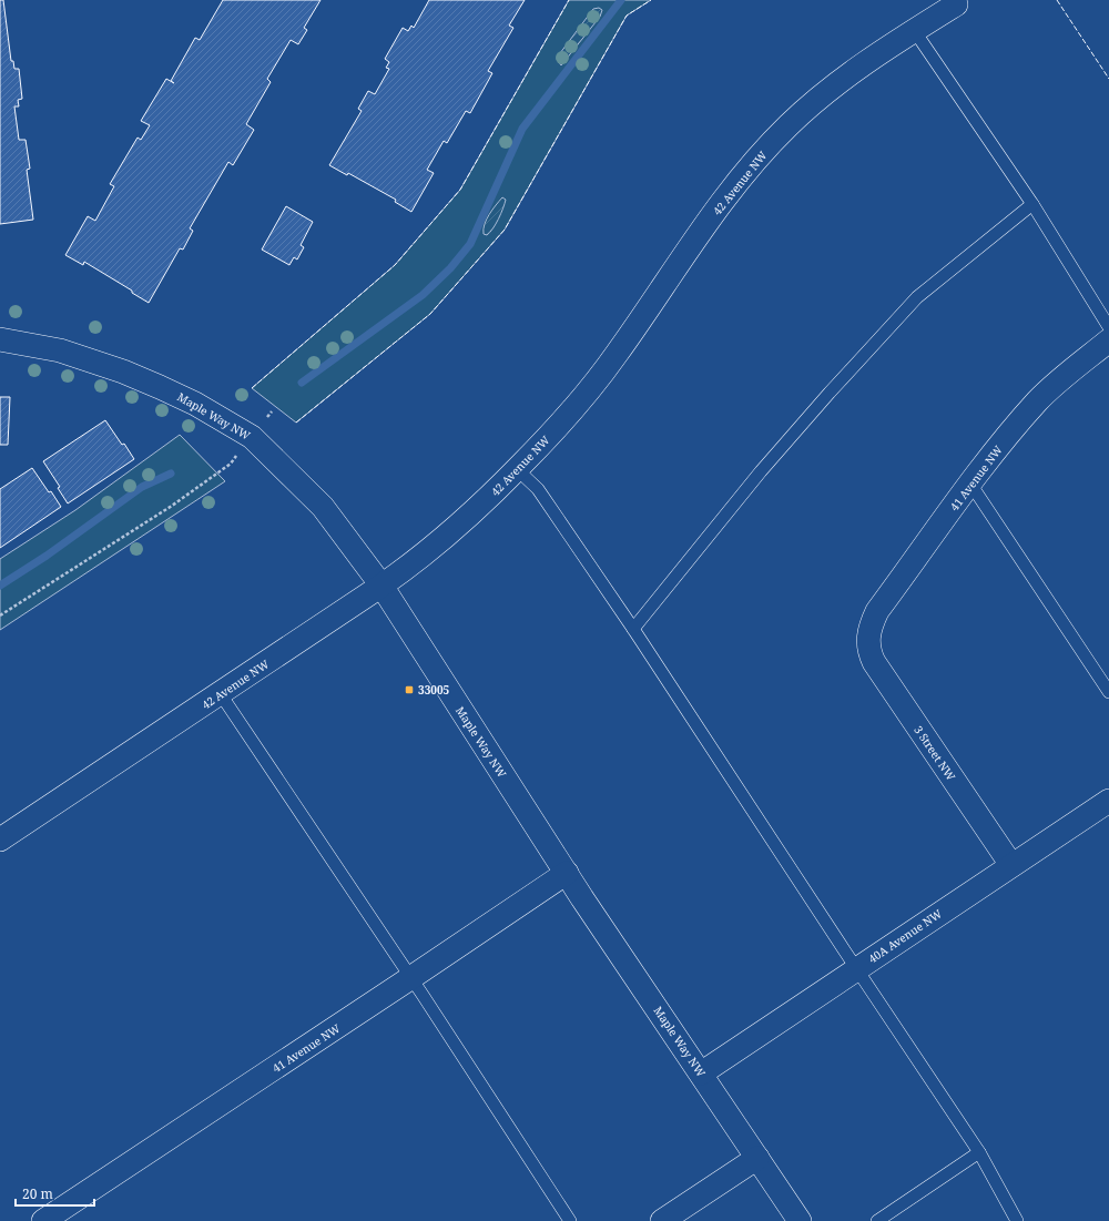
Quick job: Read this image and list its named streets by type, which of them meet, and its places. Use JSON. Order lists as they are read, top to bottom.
{
  "streets": {
    "street": [
      "42 Avenue NW",
      "Maple Way NW",
      "41 Avenue NW",
      "3 Street NW",
      "40A Avenue NW"
    ]
  },
  "crossings": [
    ["42 Avenue NW", "Maple Way NW"],
    ["Maple Way NW", "41 Avenue NW"],
    ["Maple Way NW", "40A Avenue NW"],
    ["41 Avenue NW", "3 Street NW"],
    ["3 Street NW", "40A Avenue NW"]
  ],
  "places": {
    "transit": ["33005"]
  },
  "scale_bar": "20 m"
}
